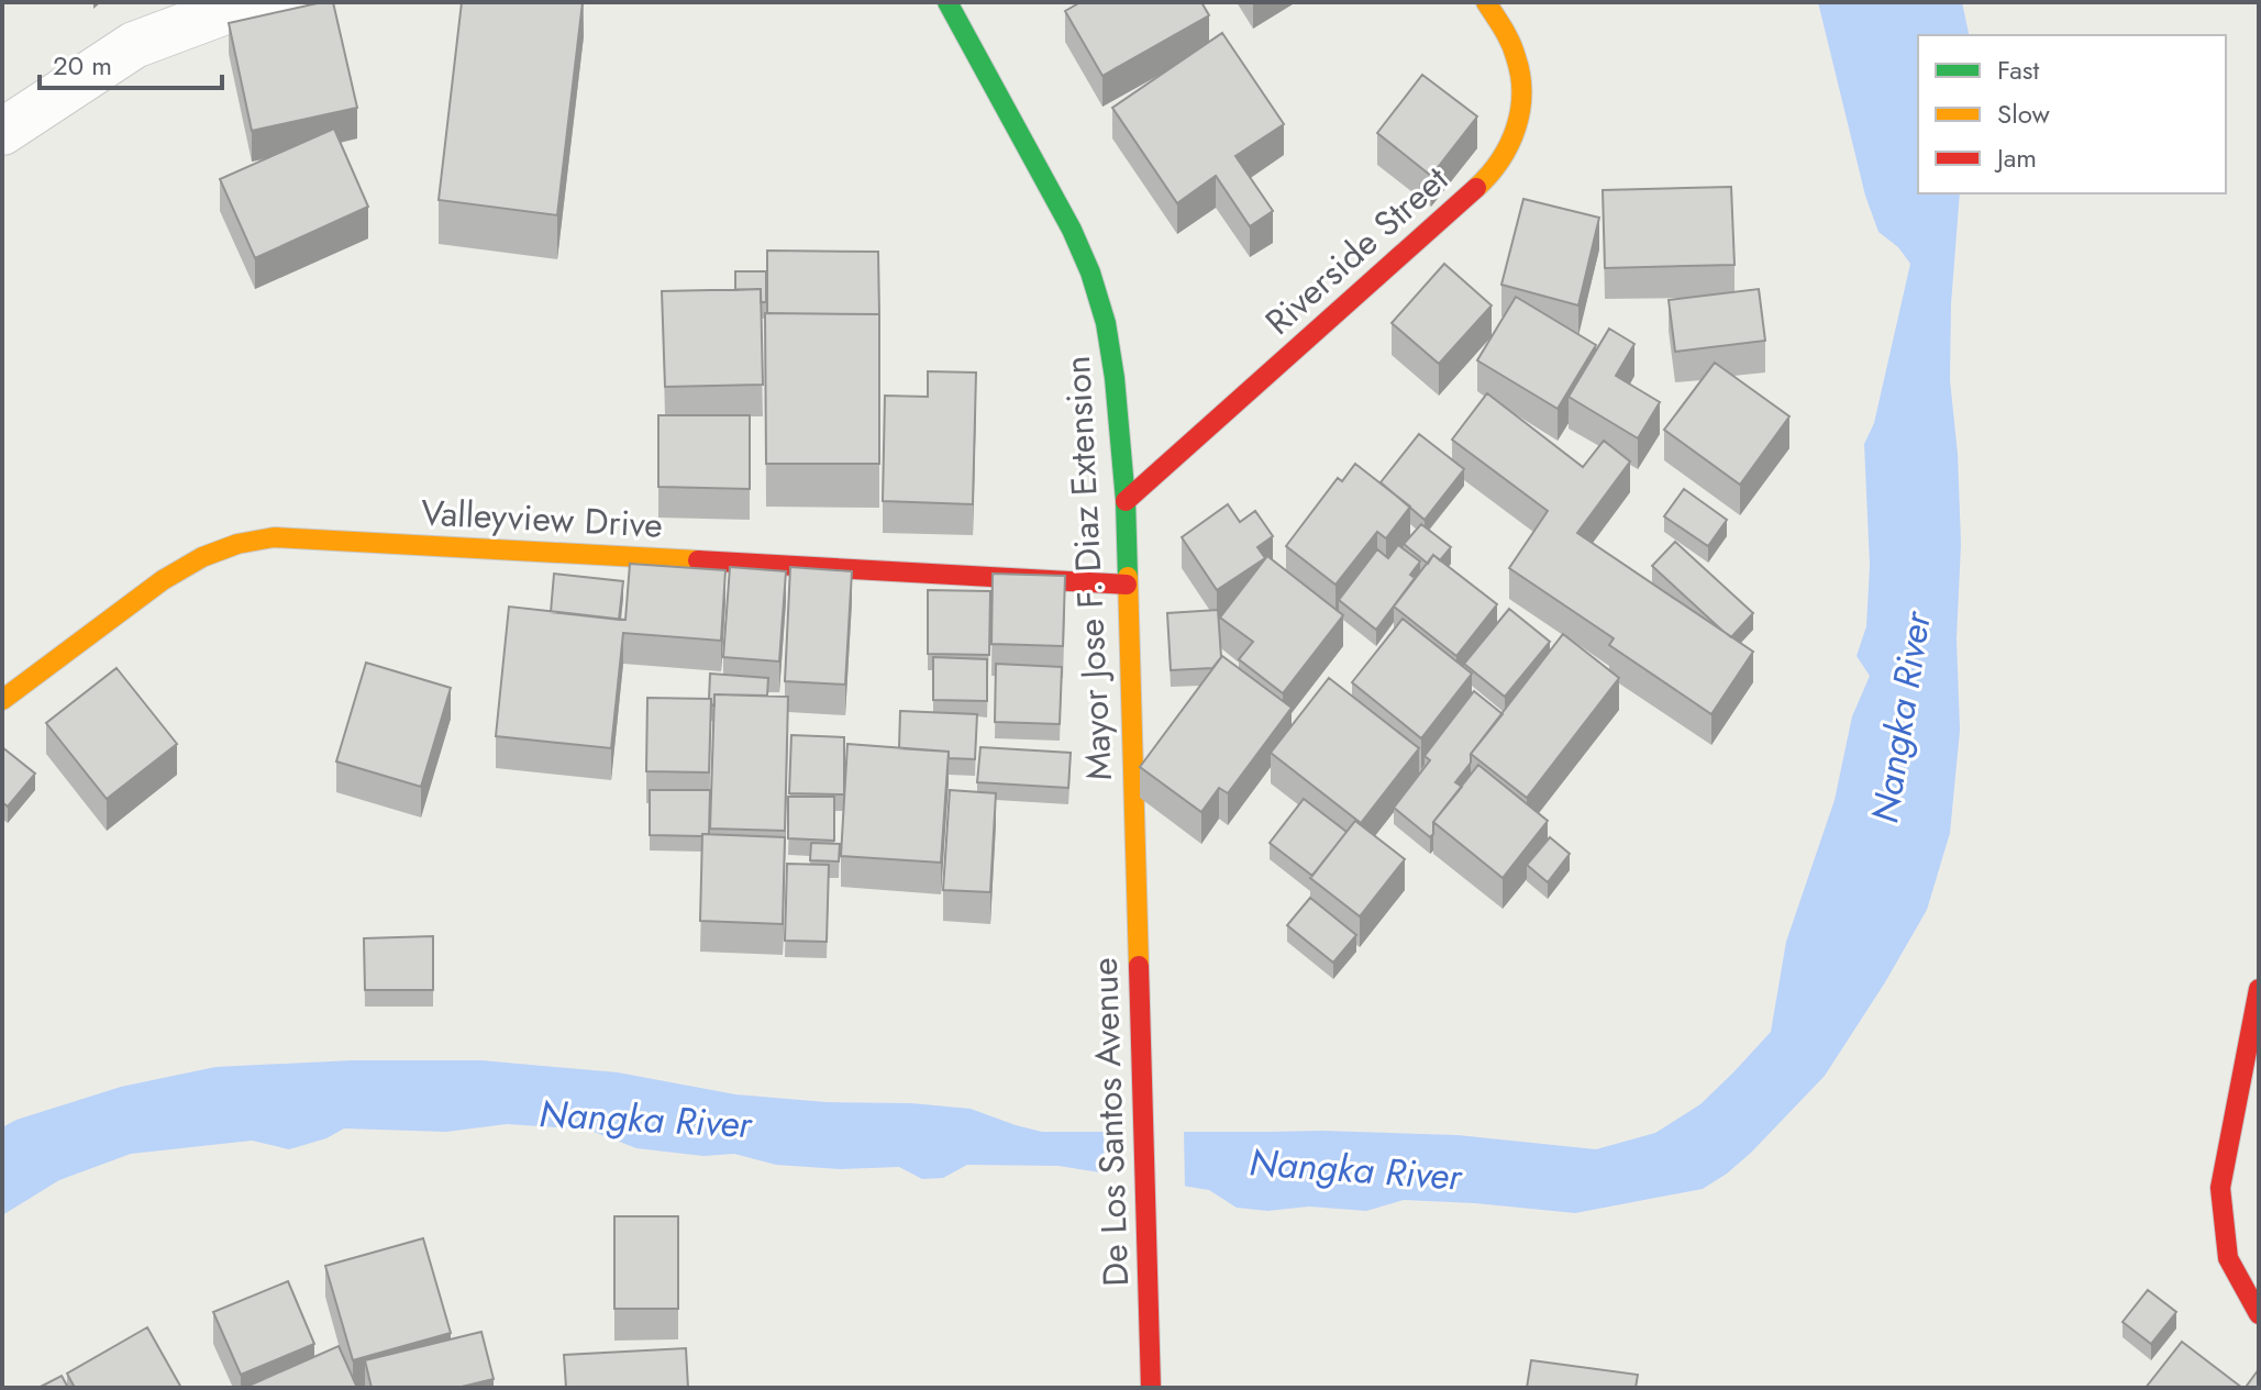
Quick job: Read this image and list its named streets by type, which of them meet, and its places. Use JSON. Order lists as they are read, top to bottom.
{
  "streets": {
    "street": [
      "Riverside Street",
      "Valleyview Drive",
      "Mayor Jose F. Diaz Extension",
      "De Los Santos Avenue"
    ]
  },
  "crossings": [
    ["Riverside Street", "Mayor Jose F. Diaz Extension"],
    ["Valleyview Drive", "Mayor Jose F. Diaz Extension"],
    ["Mayor Jose F. Diaz Extension", "De Los Santos Avenue"]
  ],
  "water": ["Nangka River"],
  "legend": ["Fast", "Slow", "Jam"],
  "scale_bar": "20 m"
}
